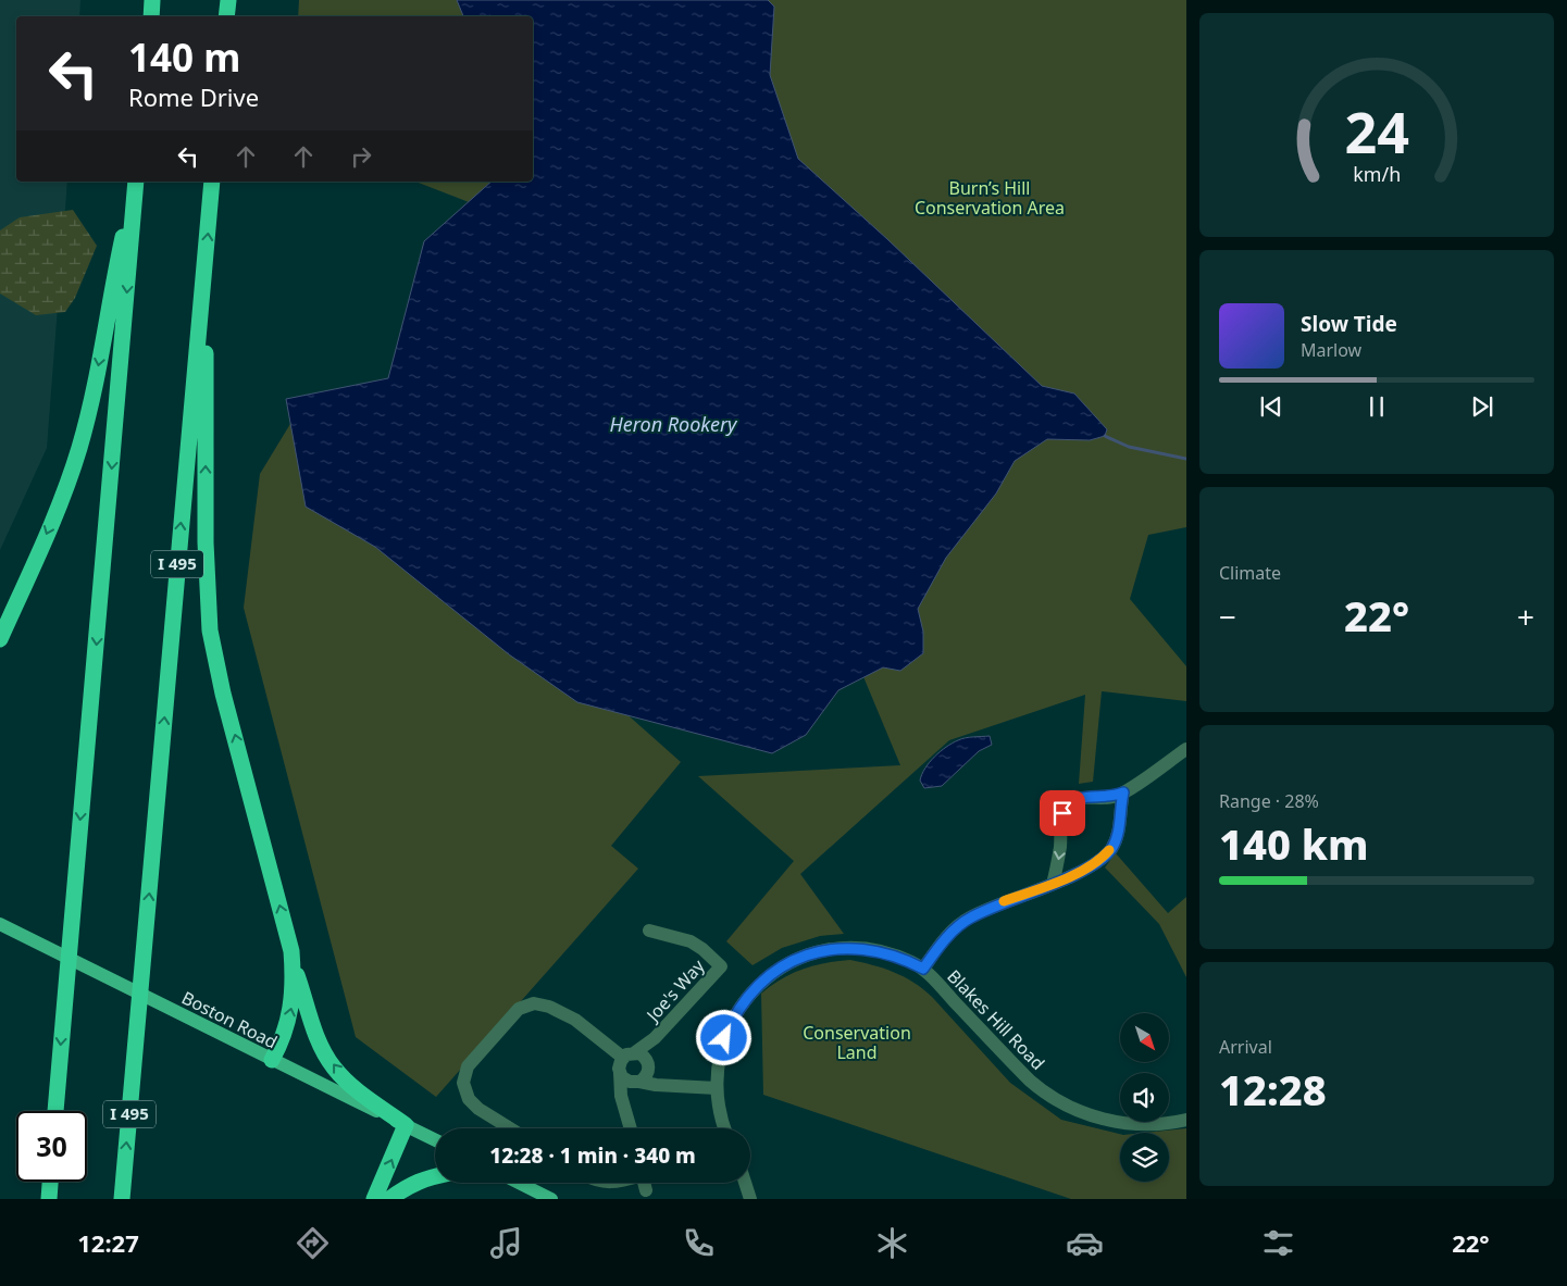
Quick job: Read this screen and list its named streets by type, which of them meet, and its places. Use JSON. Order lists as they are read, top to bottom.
{
  "streets": {
    "highway": ["I 495"],
    "main road": ["Boston Road"],
    "street": ["Joe's Way", "Blakes Hill Road"]
  },
  "water": ["Heron Rookery"],
  "parks": ["Burn’s Hill Conservation Area", "Conservation Land"],
  "north": "bottom right",
  "page": {
    "turn": ["140 m", "Rome Drive"],
    "song": ["Slow Tide", "Marlow"],
    "tile": [
      "Climate",
      ["Range · 28%", "140 km"],
      ["Arrival", "12:28"]
    ],
    "heat": ["−", "22°", "+"],
    "limit": "30",
    "trip": "12:28 · 1 min · 340 m",
    "tabs": ["12:27", "22°"],
    "gauge": ["24", "km/h"]
  }
}
